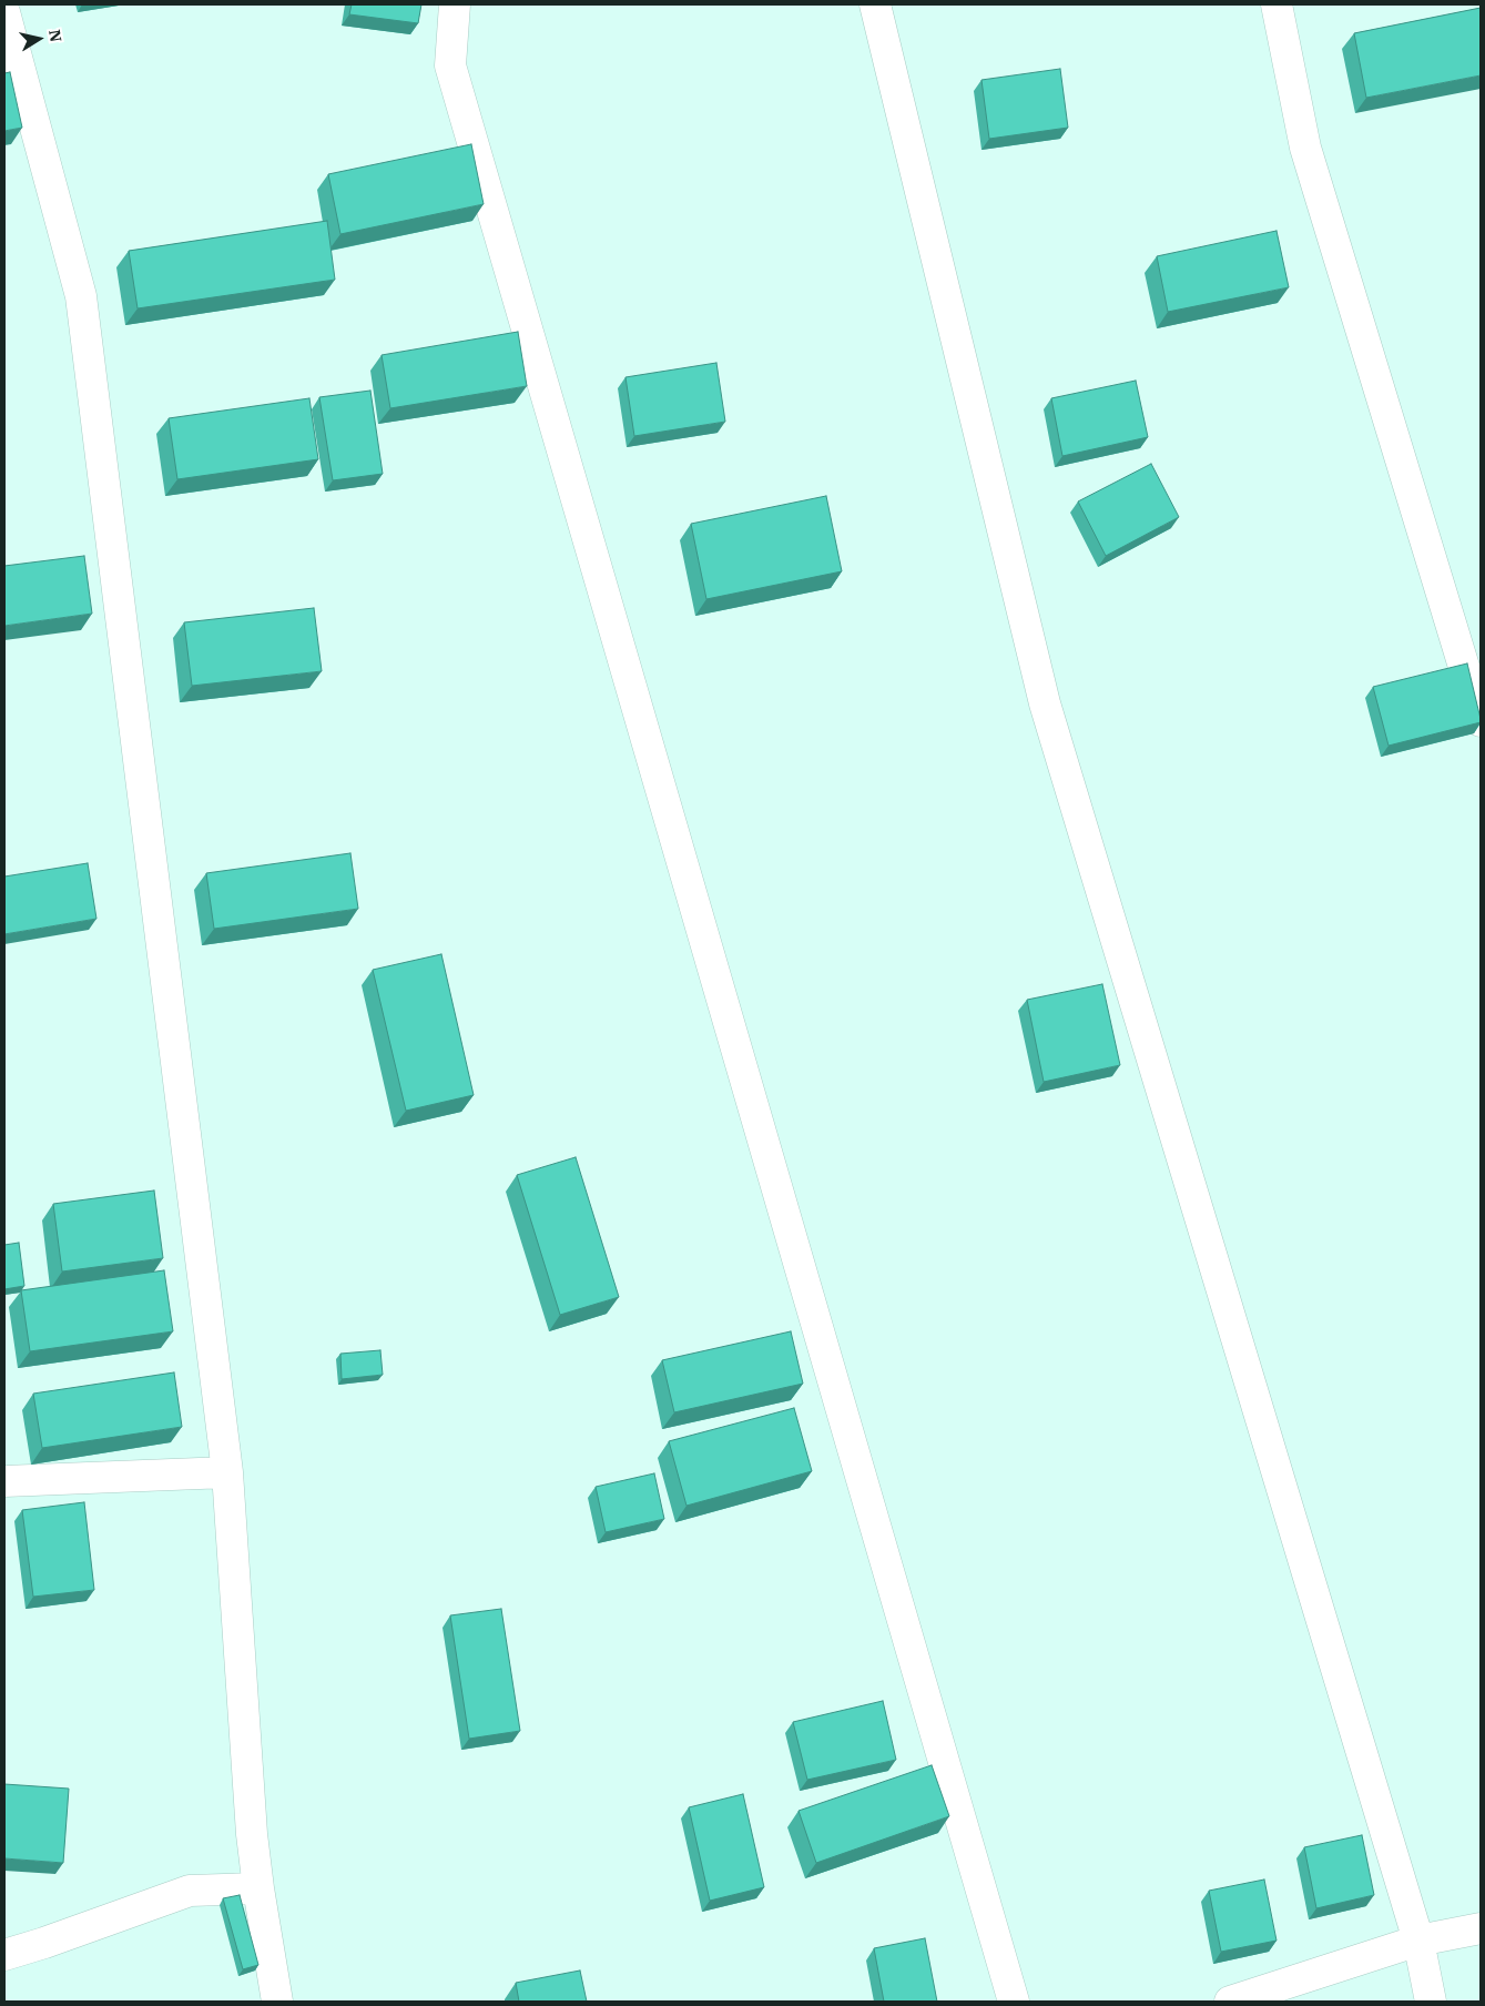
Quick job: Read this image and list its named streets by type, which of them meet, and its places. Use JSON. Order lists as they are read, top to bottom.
{
  "north": "right"
}
